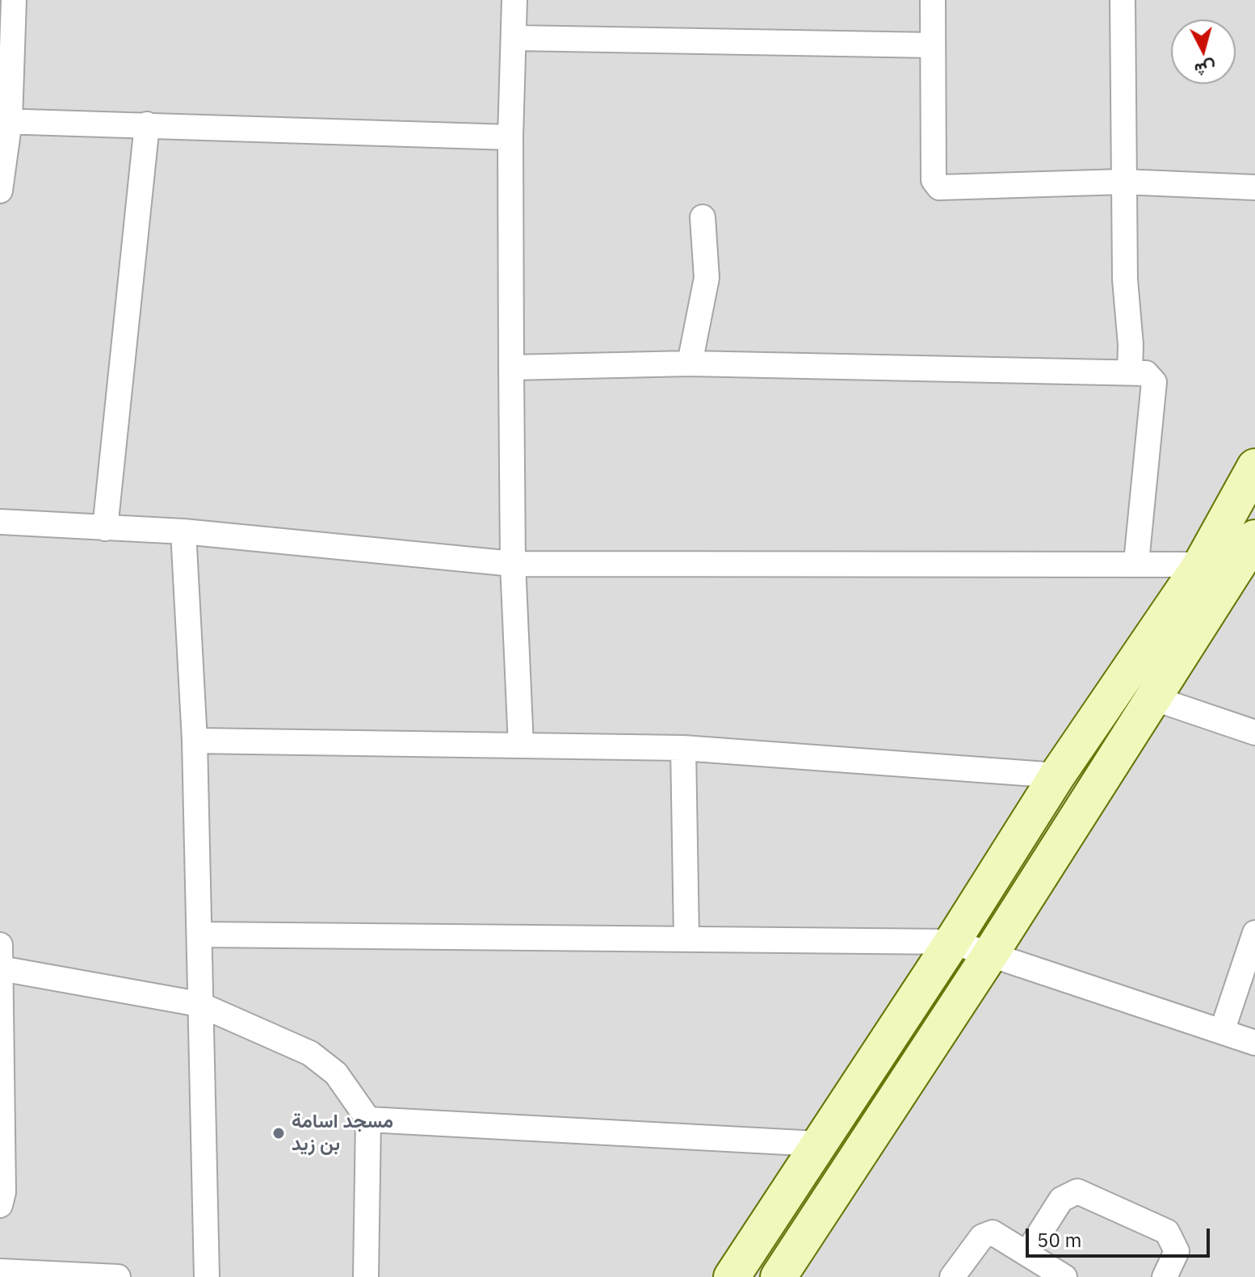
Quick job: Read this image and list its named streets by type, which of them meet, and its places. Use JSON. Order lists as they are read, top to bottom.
{
  "places": ["مسجد اسامة بن زيد"],
  "scale_bar": "50 m",
  "north": "bottom"
}
